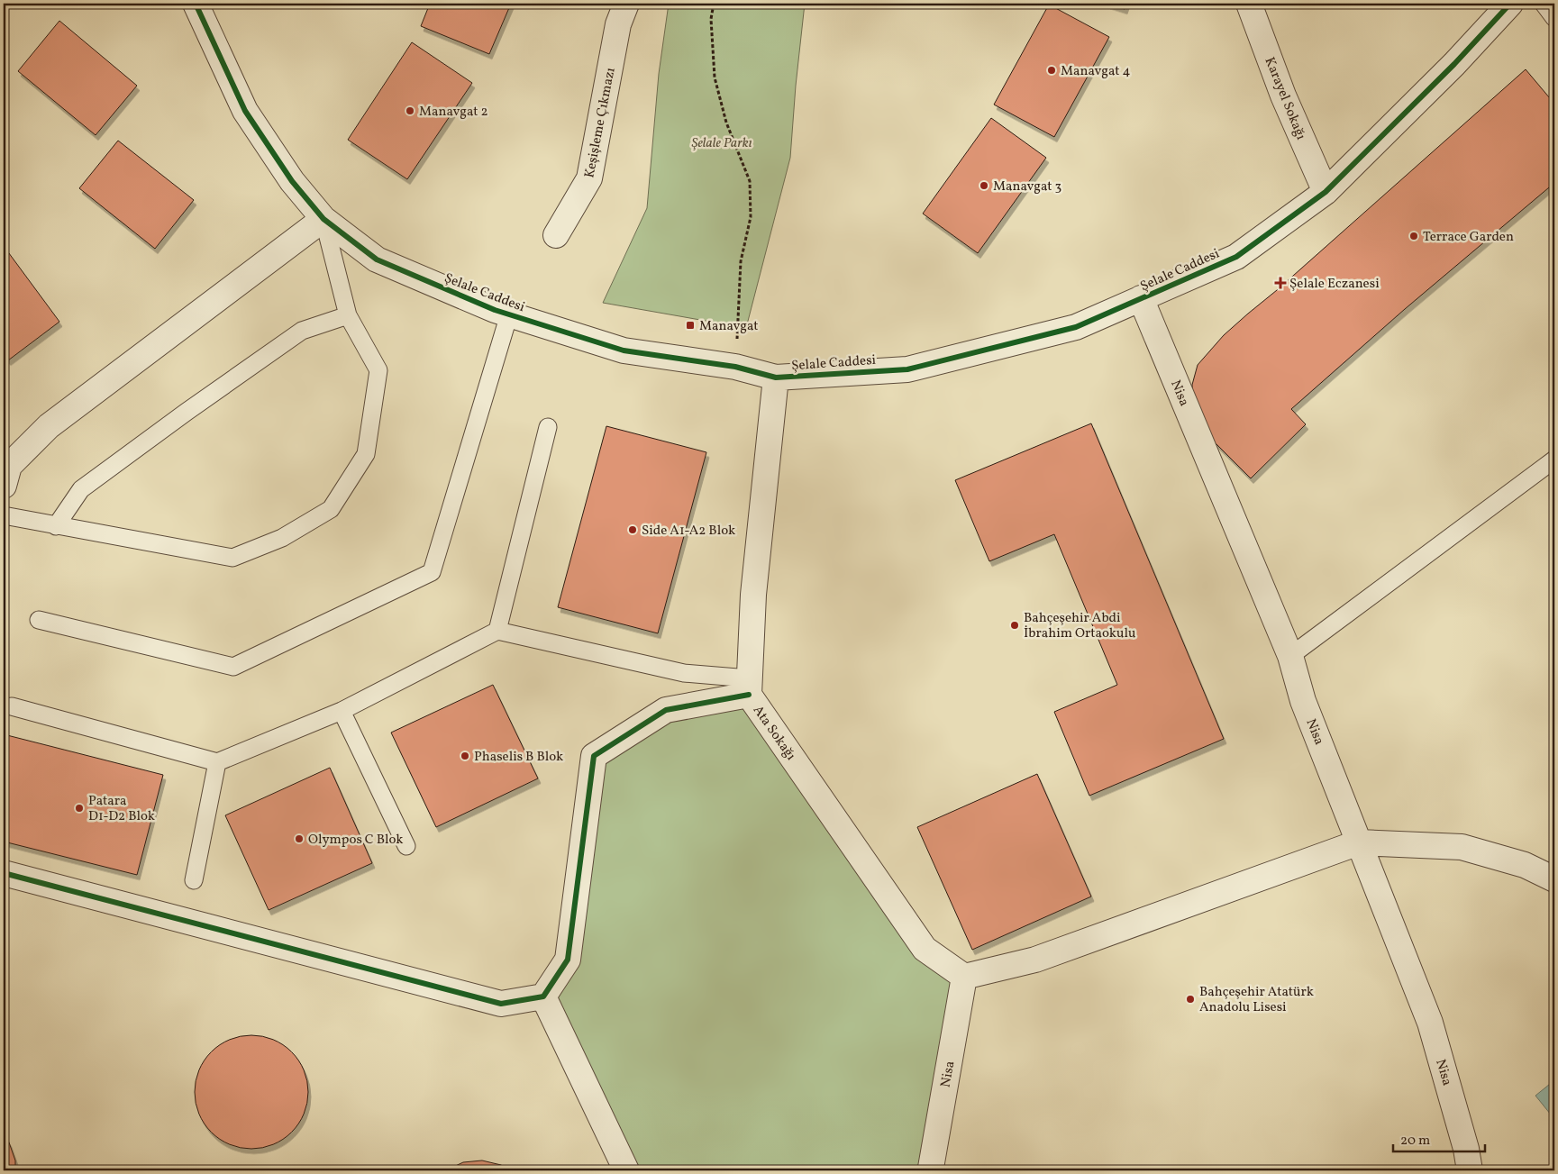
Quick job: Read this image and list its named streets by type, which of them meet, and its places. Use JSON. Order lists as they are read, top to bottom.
{
  "streets": {
    "street": [
      "Karayel Sokağı",
      "Keşişleme Çıkmazı",
      "Şelale Caddesi",
      "Nisa",
      "Ata Sokağı"
    ]
  },
  "crossings": [
    ["Karayel Sokağı", "Şelale Caddesi"],
    ["Şelale Caddesi", "Nisa"],
    ["Nisa", "Ata Sokağı"]
  ],
  "parks": ["Şelale Parkı"],
  "places": {
    "other": [
      "Manavgat 4",
      "Manavgat 2",
      "Manavgat 3",
      "Terrace Garden",
      "Side A1-A2 Blok",
      "Bahçeşehir Abdi İbrahim Ortaokulu",
      "Phaselis B Blok",
      "Patara D1-D2 Blok",
      "Olympos C Blok",
      "Bahçeşehir Atatürk Anadolu Lisesi"
    ],
    "health": ["Şelale Eczanesi"],
    "transit": ["Manavgat"]
  },
  "scale_bar": "20 m"
}
